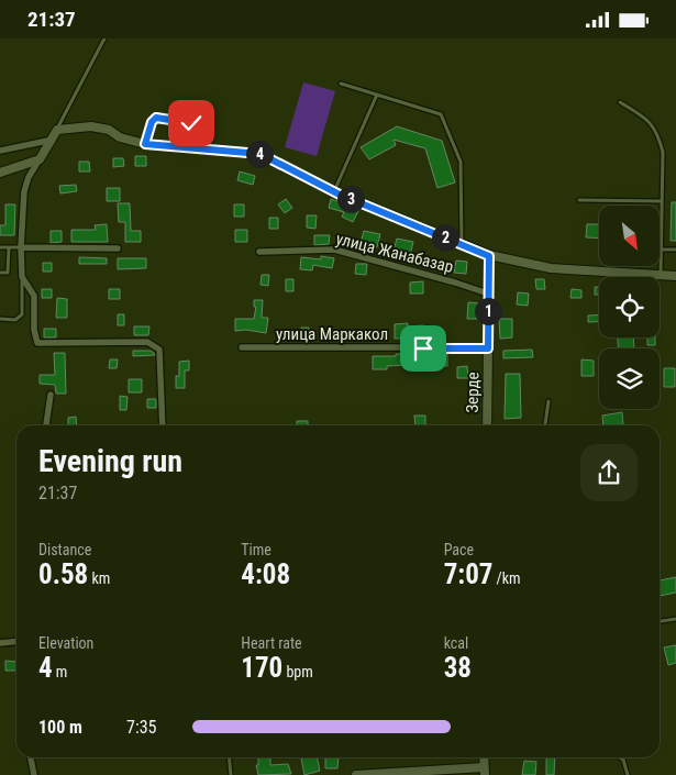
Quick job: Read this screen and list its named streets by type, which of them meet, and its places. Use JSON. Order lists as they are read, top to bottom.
{
  "streets": {
    "street": ["улица Жанабазар", "улица Маркакол", "Зерде"]
  },
  "crossings": [
    ["улица Жанабазар", "Зерде"],
    ["улица Маркакол", "Зерде"]
  ],
  "north": "bottom right",
  "page": {
    "status": "21:37",
    "pins": [
      "4",
      "3",
      "2",
      "1"
    ],
    "heading": ["Evening run", "21:37"],
    "stats": [
      ["Distance", "0.58 km"],
      ["Time", "4:08"],
      ["Pace", "7:07 /km"],
      ["Elevation", "4 m"],
      ["Heart rate", "170 bpm"],
      ["kcal", "38"]
    ],
    "list": [
      {
        "name": "100 m",
        "note": "7:35"
      }
    ]
  }
}
